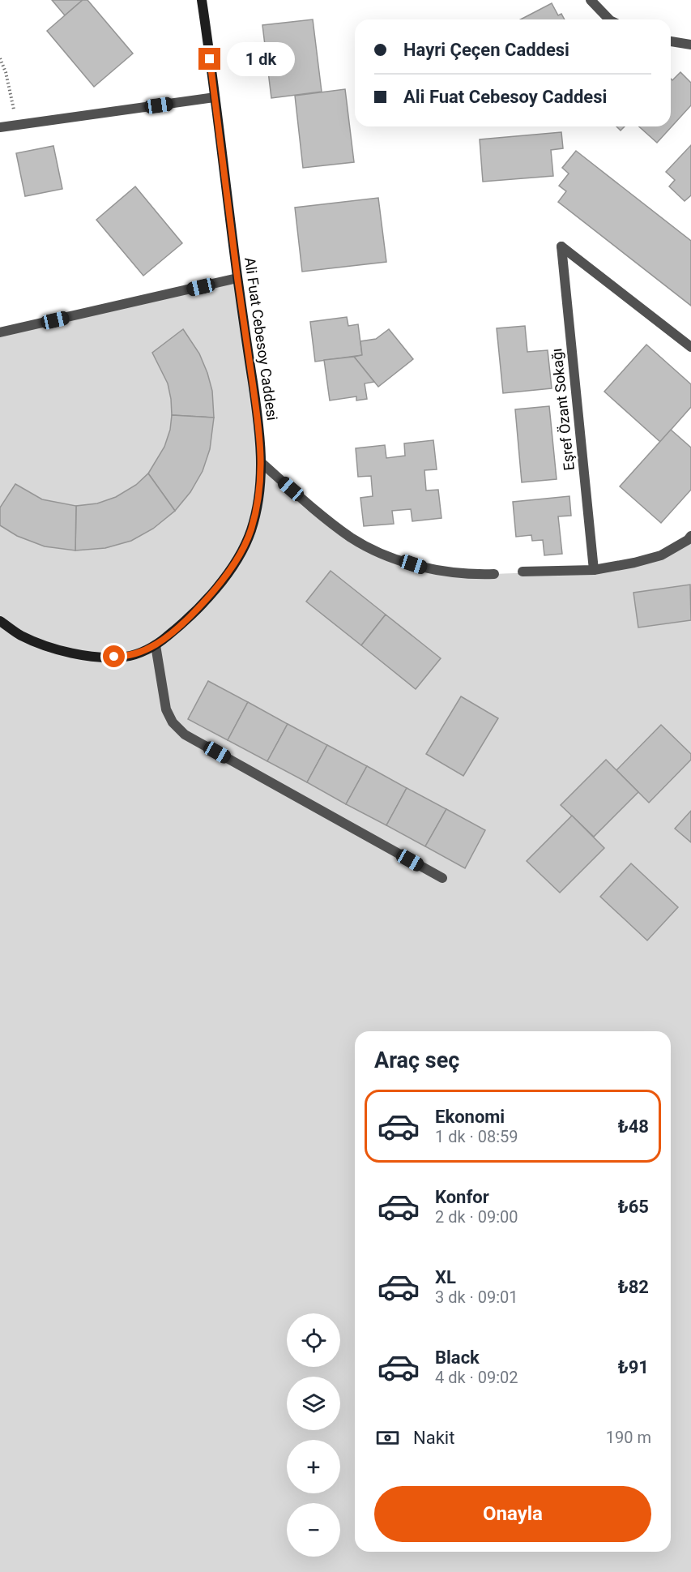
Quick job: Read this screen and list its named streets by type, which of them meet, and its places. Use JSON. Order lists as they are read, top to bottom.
{
  "streets": {
    "street": ["Ali Fuat Cebesoy Caddesi", "Eşref Özant Sokağı"]
  },
  "page": {
    "banner": ["Hayri Çeçen Caddesi", "Ali Fuat Cebesoy Caddesi"],
    "bubble": "1 dk",
    "heading": "Araç seç",
    "list": [
      {
        "name": "Ekonomi",
        "note": "1 dk · 08:59",
        "value": "₺48"
      },
      {
        "name": "Konfor",
        "note": "2 dk · 09:00",
        "value": "₺65"
      },
      {
        "name": "XL",
        "note": "3 dk · 09:01",
        "value": "₺82"
      },
      {
        "name": "Black",
        "note": "4 dk · 09:02",
        "value": "₺91"
      }
    ],
    "map_buttons": ["+", "−"],
    "pay": ["Nakit", "190 m"],
    "buttons": "Onayla"
  }
}
